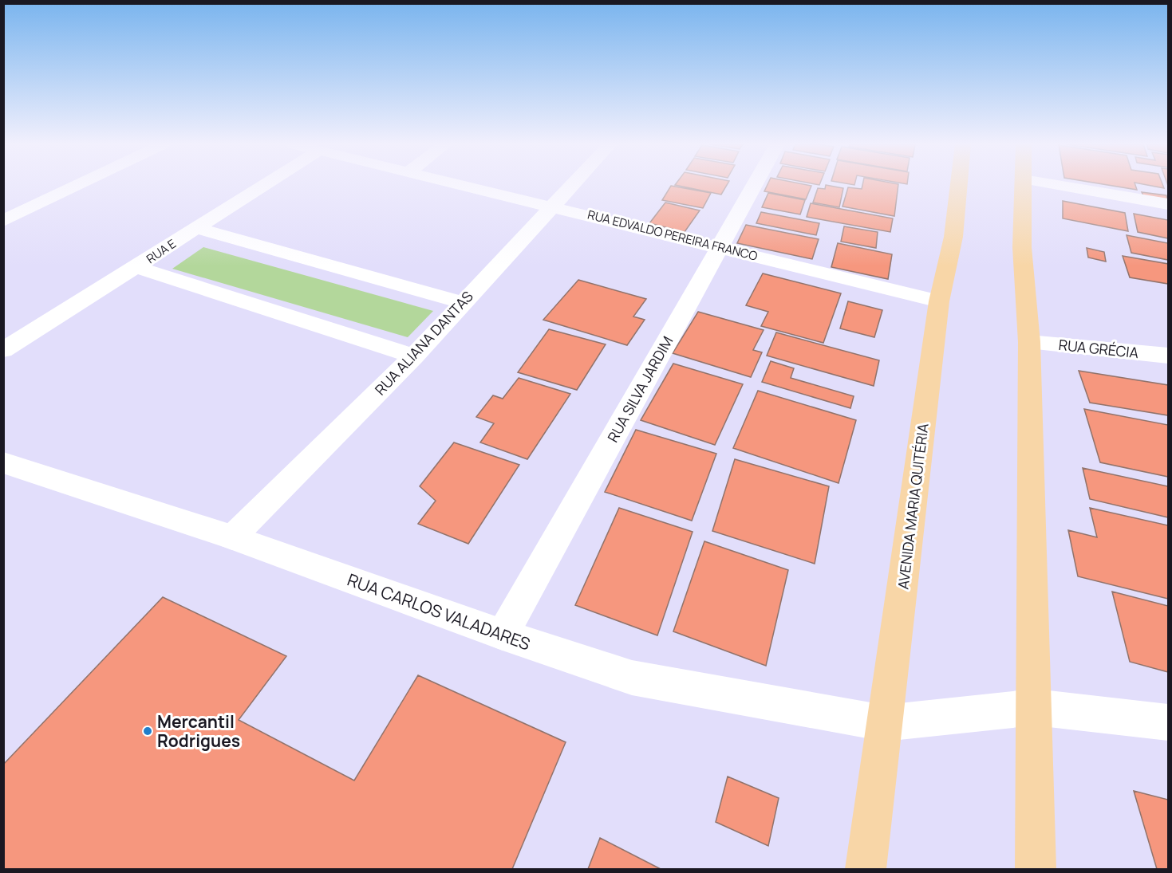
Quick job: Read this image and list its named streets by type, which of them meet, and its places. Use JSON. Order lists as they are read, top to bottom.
{
  "streets": {
    "main road": ["AVENIDA MARIA QUITÉRIA"],
    "street": [
      "RUA EDVALDO PEREIRA FRANCO",
      "RUA E",
      "RUA ALIANA DANTAS",
      "RUA GRÉCIA",
      "RUA SILVA JARDIM",
      "RUA CARLOS VALADARES"
    ]
  },
  "crossings": [
    ["RUA EDVALDO PEREIRA FRANCO", "RUA ALIANA DANTAS"],
    ["RUA EDVALDO PEREIRA FRANCO", "RUA SILVA JARDIM"],
    ["RUA EDVALDO PEREIRA FRANCO", "AVENIDA MARIA QUITÉRIA"],
    ["RUA ALIANA DANTAS", "RUA CARLOS VALADARES"],
    ["RUA SILVA JARDIM", "RUA CARLOS VALADARES"],
    ["AVENIDA MARIA QUITÉRIA", "RUA CARLOS VALADARES"]
  ],
  "places": ["Mercantil Rodrigues"]
}
